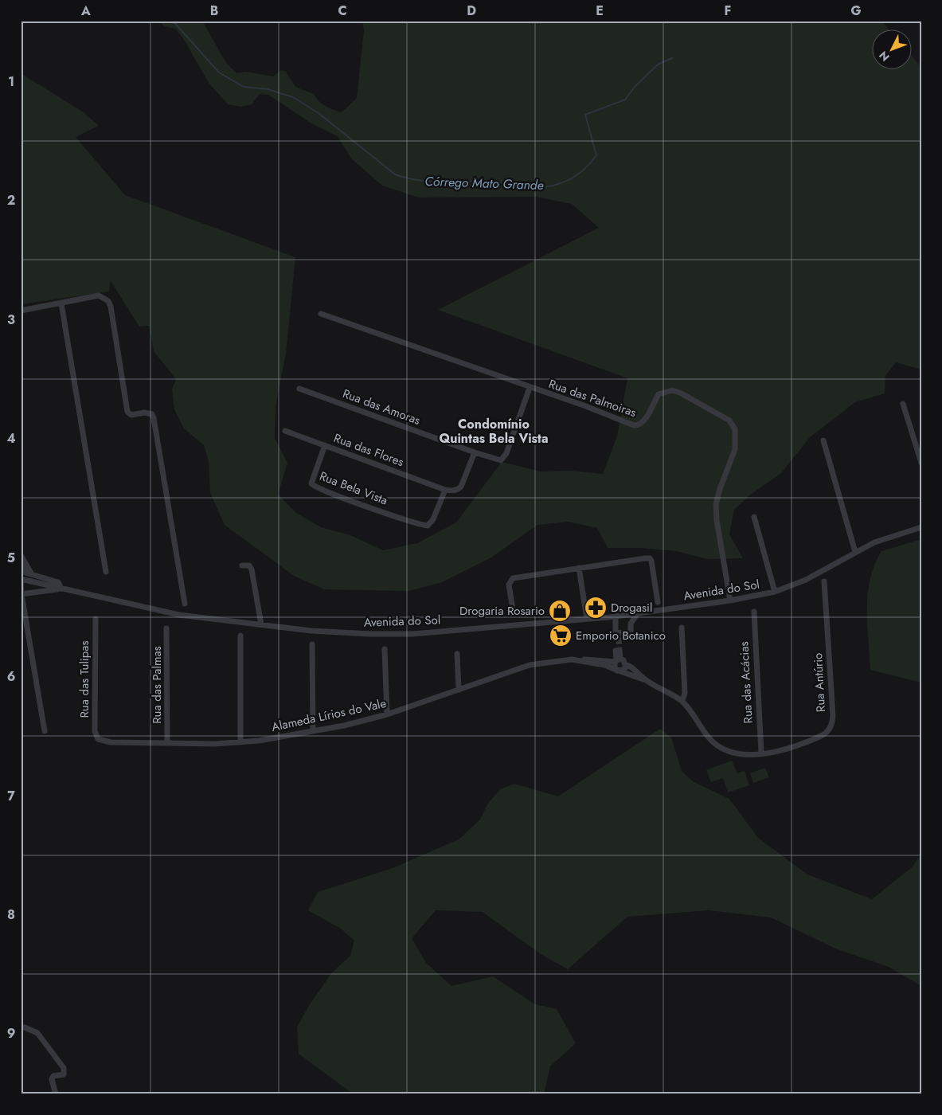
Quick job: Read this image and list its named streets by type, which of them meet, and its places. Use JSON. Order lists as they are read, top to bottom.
{
  "streets": {
    "street": [
      "Rua das Palmoiras",
      "Rua das Amoras",
      "Rua das Flores",
      "Rua Bela Vista",
      "Avenida do Sol",
      "Rua das Tulipas",
      "Rua das Acácias",
      "Rua Antúrio",
      "Rua das Palmas",
      "Alameda Lírios do Vale"
    ]
  },
  "crossings": [
    ["Rua das Palmoiras", "Rua das Amoras"],
    ["Rua das Palmoiras", "Avenida do Sol"],
    ["Rua das Flores", "Rua Bela Vista"],
    ["Rua das Tulipas", "Alameda Lírios do Vale"],
    ["Rua das Acácias", "Rua Antúrio"],
    ["Rua Antúrio", "Alameda Lírios do Vale"],
    ["Rua das Palmas", "Alameda Lírios do Vale"]
  ],
  "districts": ["Condomínio Quintas Bela Vista"],
  "water": ["Córrego Mato Grande"],
  "places": {
    "pharmacy": ["Drogasil"],
    "shop": ["Drogaria Rosario"],
    "supermarket": ["Emporio Botanico"]
  },
  "north": "bottom left",
  "grid": {
    "columns": [
      "A",
      "B",
      "C",
      "D",
      "E",
      "F",
      "G"
    ],
    "rows": [
      "1",
      "2",
      "3",
      "4",
      "5",
      "6",
      "7",
      "8",
      "9"
    ]
  }
}
